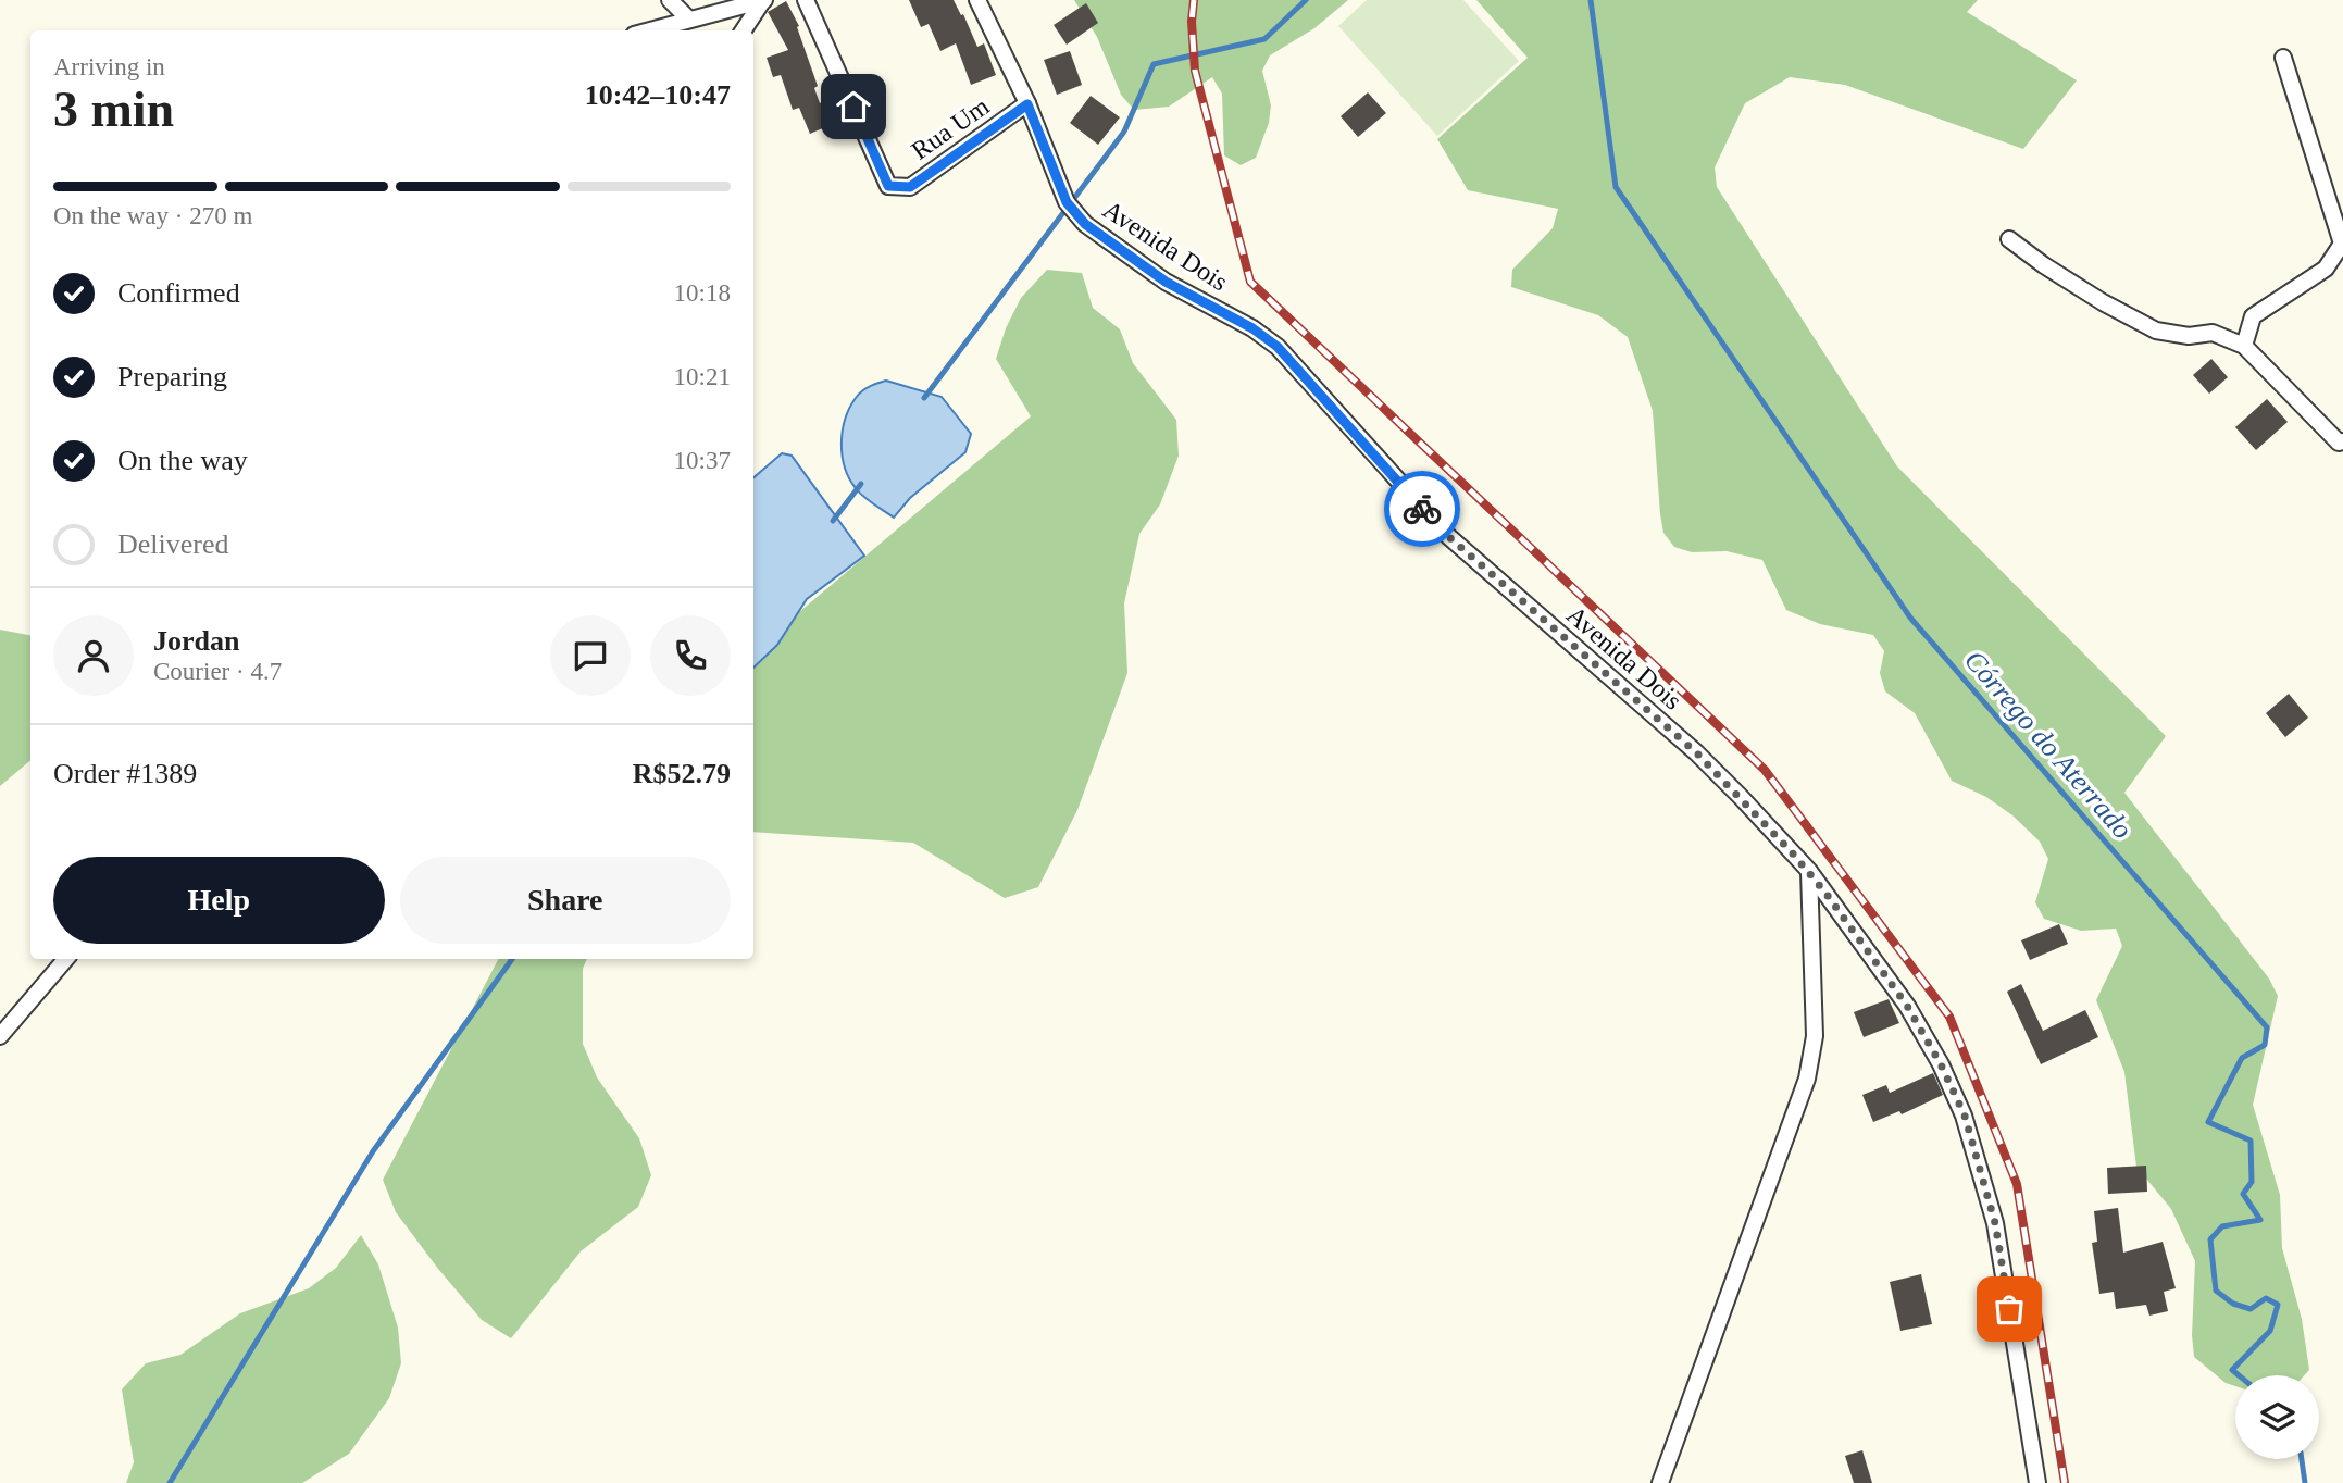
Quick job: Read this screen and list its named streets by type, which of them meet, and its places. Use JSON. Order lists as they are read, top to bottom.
{
  "streets": {
    "street": ["Rua Um", "Avenida Dois"]
  },
  "crossings": [
    ["Rua Um", "Avenida Dois"]
  ],
  "water": ["Córrego do Aterrado"],
  "page": {
    "heading": ["3 min", "Arriving in", "10:42–10:47"],
    "panel": [
      "Jordan",
      "Courier · 4.7",
      "Order #1389",
      "R$52.79"
    ],
    "bar": "On the way · 270 m",
    "list": [
      ["Confirmed", "10:18"],
      ["Preparing", "10:21"],
      ["On the way", "10:37"],
      "Delivered"
    ],
    "buttons": ["Help", "Share"]
  }
}
